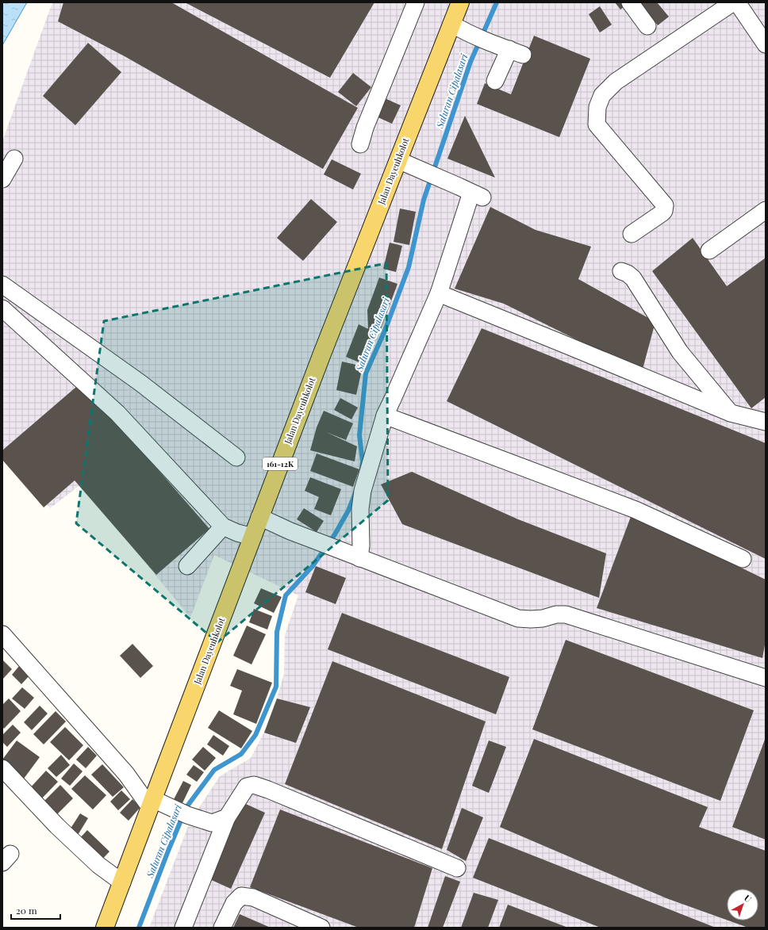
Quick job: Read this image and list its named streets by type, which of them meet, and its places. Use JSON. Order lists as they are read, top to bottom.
{
  "streets": {
    "main road": ["Jalan Dayeuhkolot", "161-12K"]
  },
  "water": ["Saluran Cipalasari"],
  "scale_bar": "20 m",
  "north": "top right"
}
